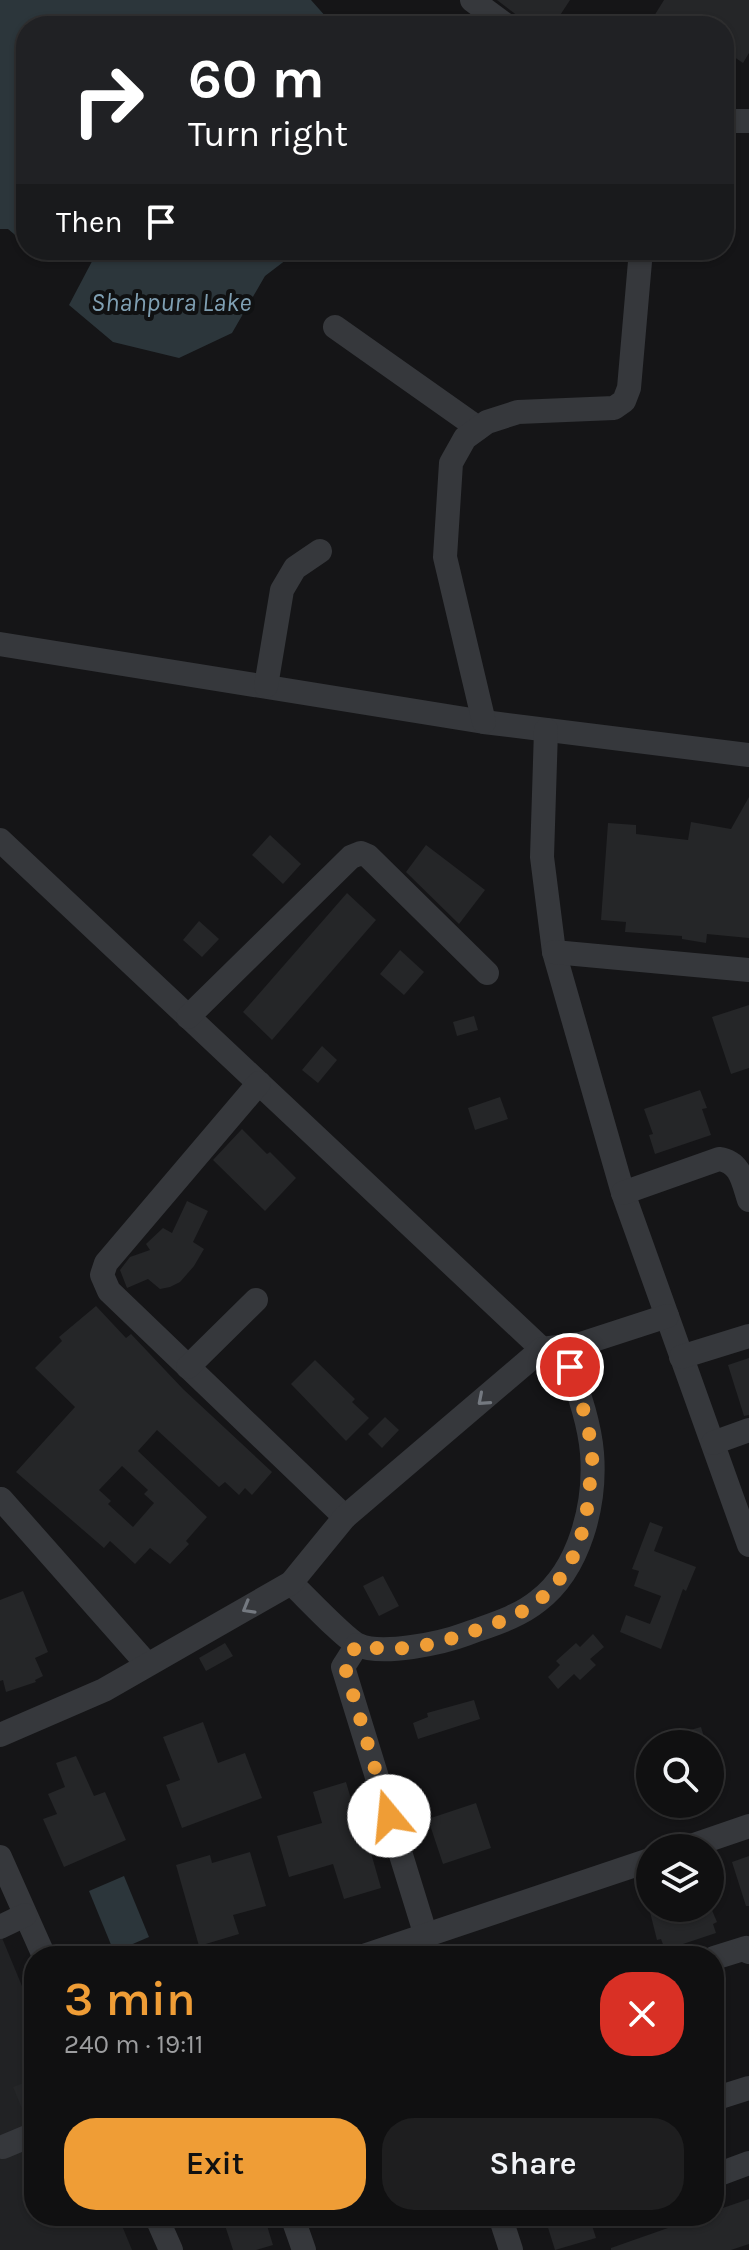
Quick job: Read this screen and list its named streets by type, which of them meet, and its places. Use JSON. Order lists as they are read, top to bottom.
{
  "water": ["Shahpura Lake"],
  "page": {
    "turn": ["60 m", "Turn right"],
    "then": "Then",
    "heading": ["3 min", "240 m · 19:11"],
    "buttons": ["Exit", "Share"]
  }
}
